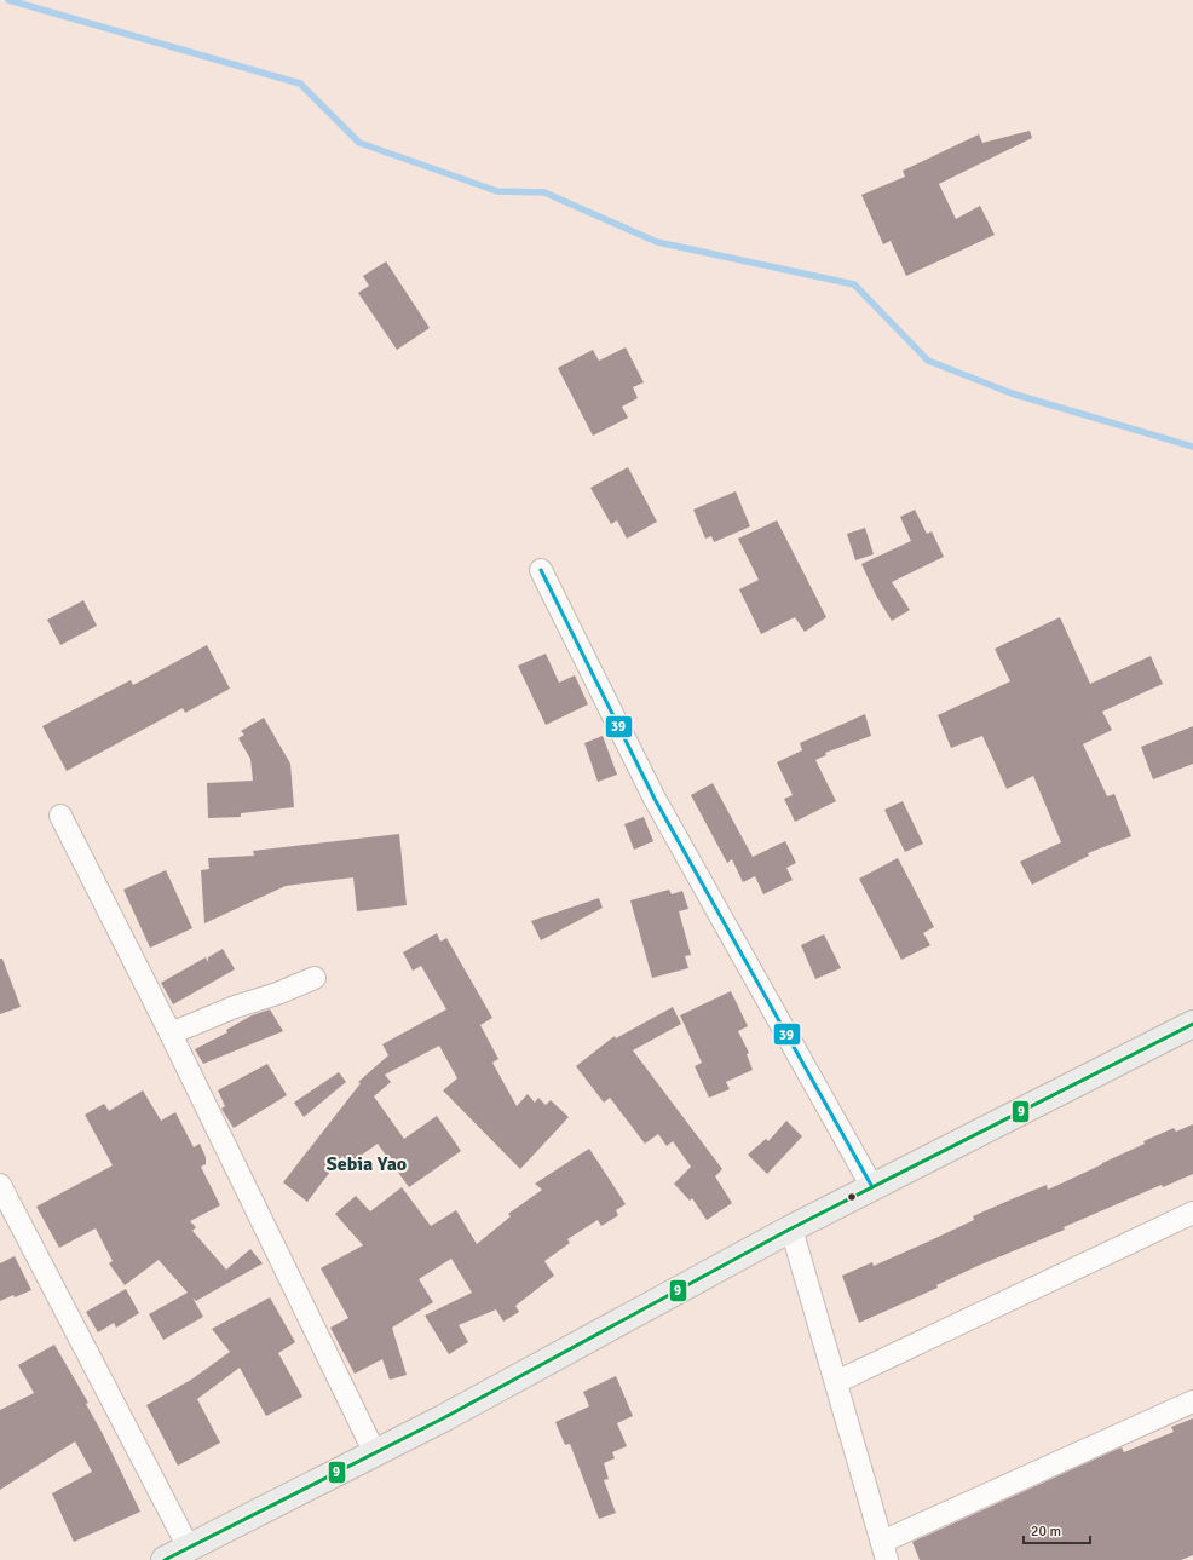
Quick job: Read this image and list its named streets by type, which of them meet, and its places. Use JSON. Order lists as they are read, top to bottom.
{
  "districts": ["Sebia Yao"],
  "lines": ["transit line 39", "transit line 9"],
  "scale_bar": "20 m"
}
